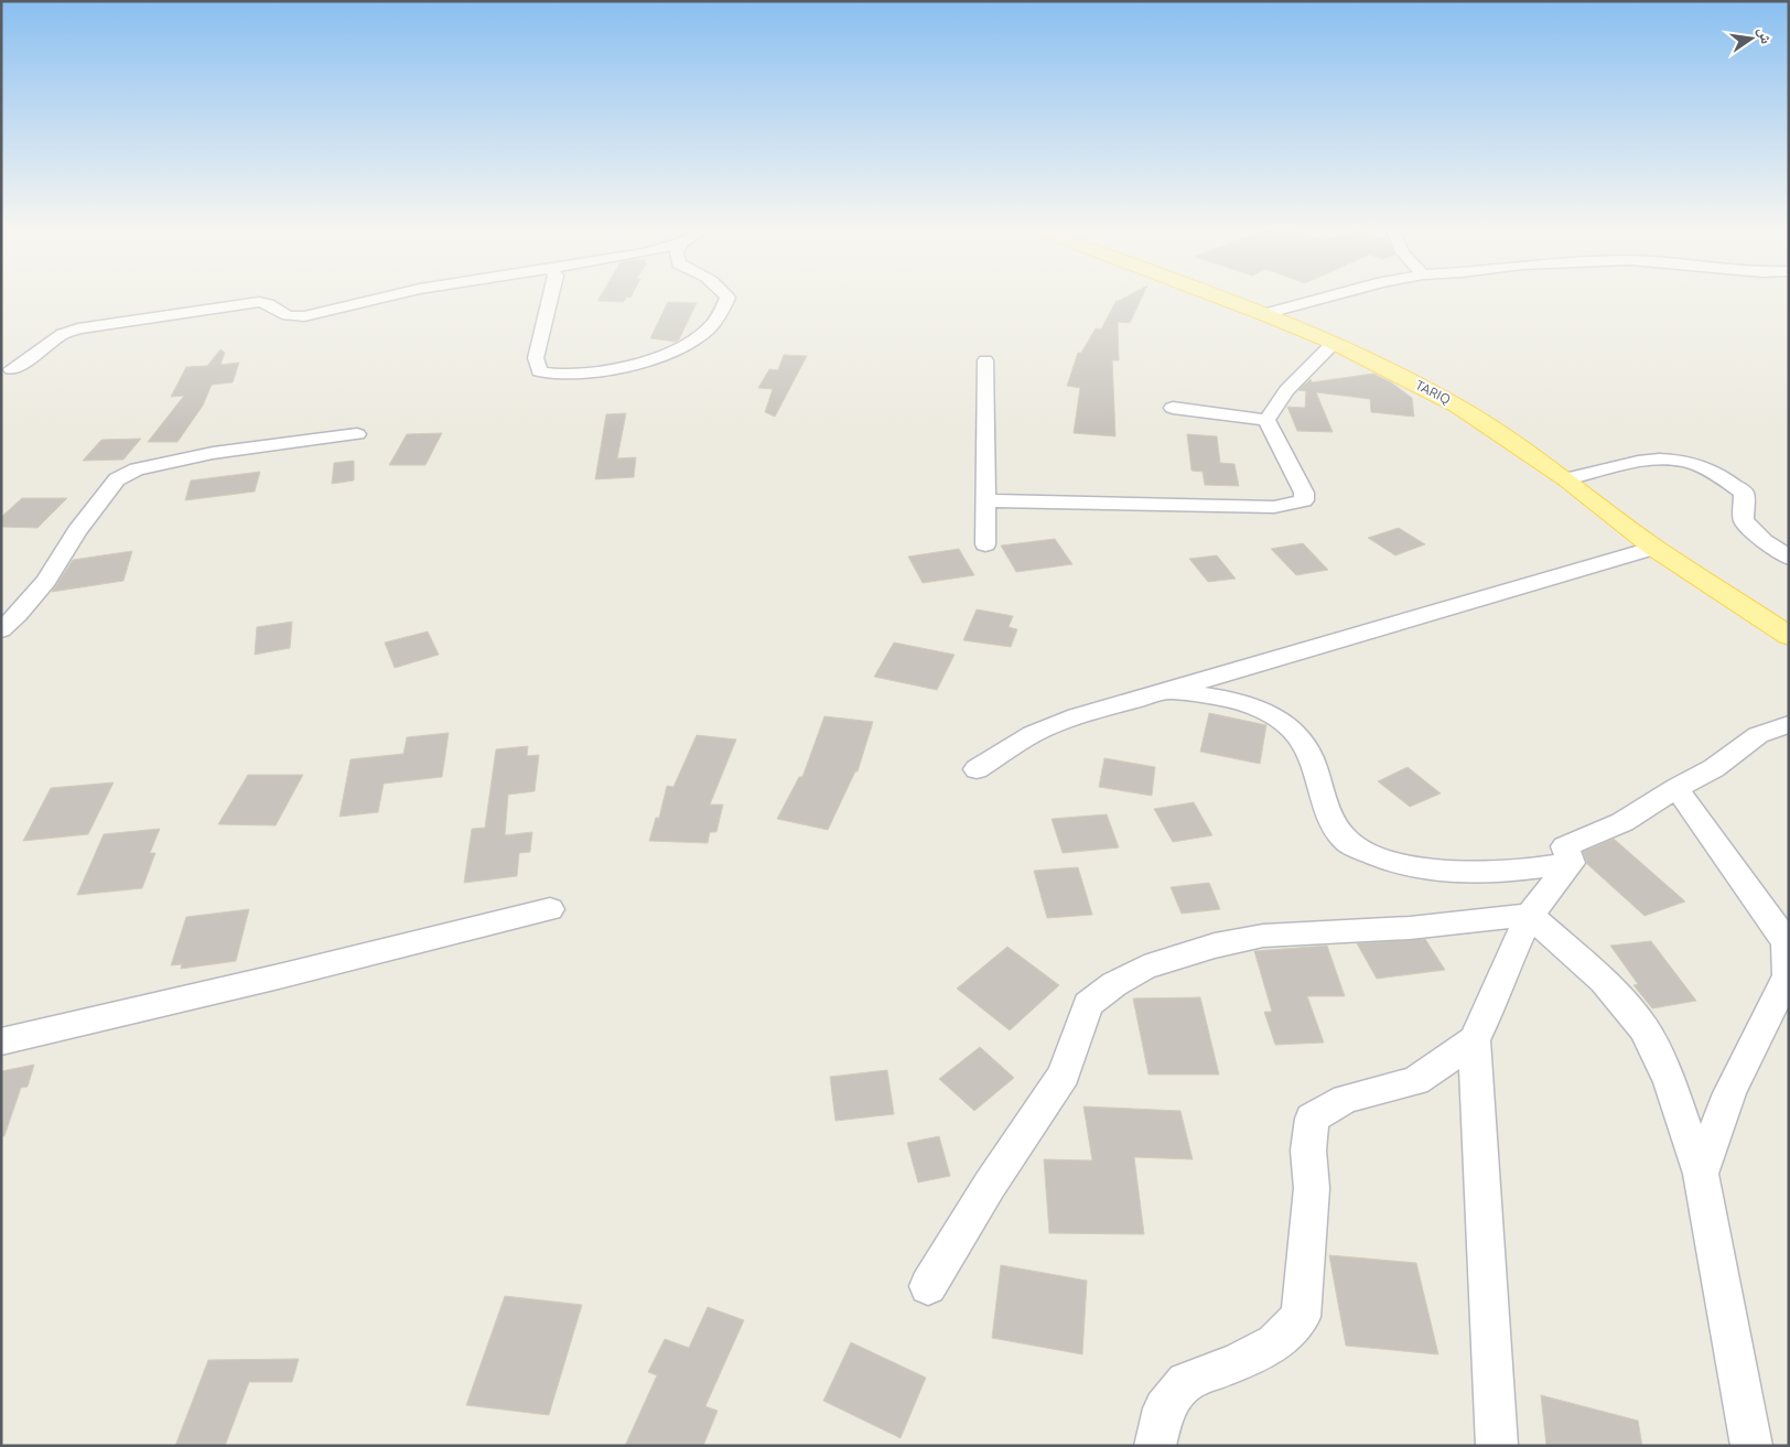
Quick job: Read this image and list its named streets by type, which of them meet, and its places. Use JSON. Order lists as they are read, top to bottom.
{
  "streets": {
    "main road": ["TARIQ"]
  },
  "north": "right"
}
